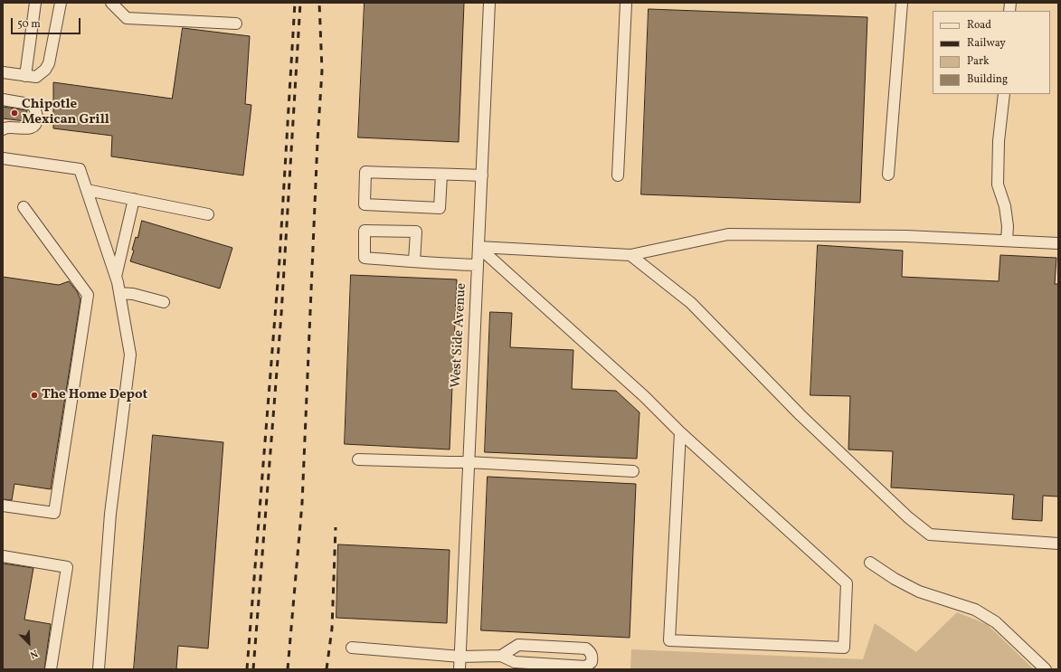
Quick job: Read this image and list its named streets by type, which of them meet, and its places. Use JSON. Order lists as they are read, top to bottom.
{
  "streets": {
    "street": ["West Side Avenue"]
  },
  "places": ["Chipotle Mexican Grill", "The Home Depot"],
  "legend": [
    "Road",
    "Railway",
    "Park",
    "Building"
  ],
  "scale_bar": "50 m",
  "north": "bottom right"
}
